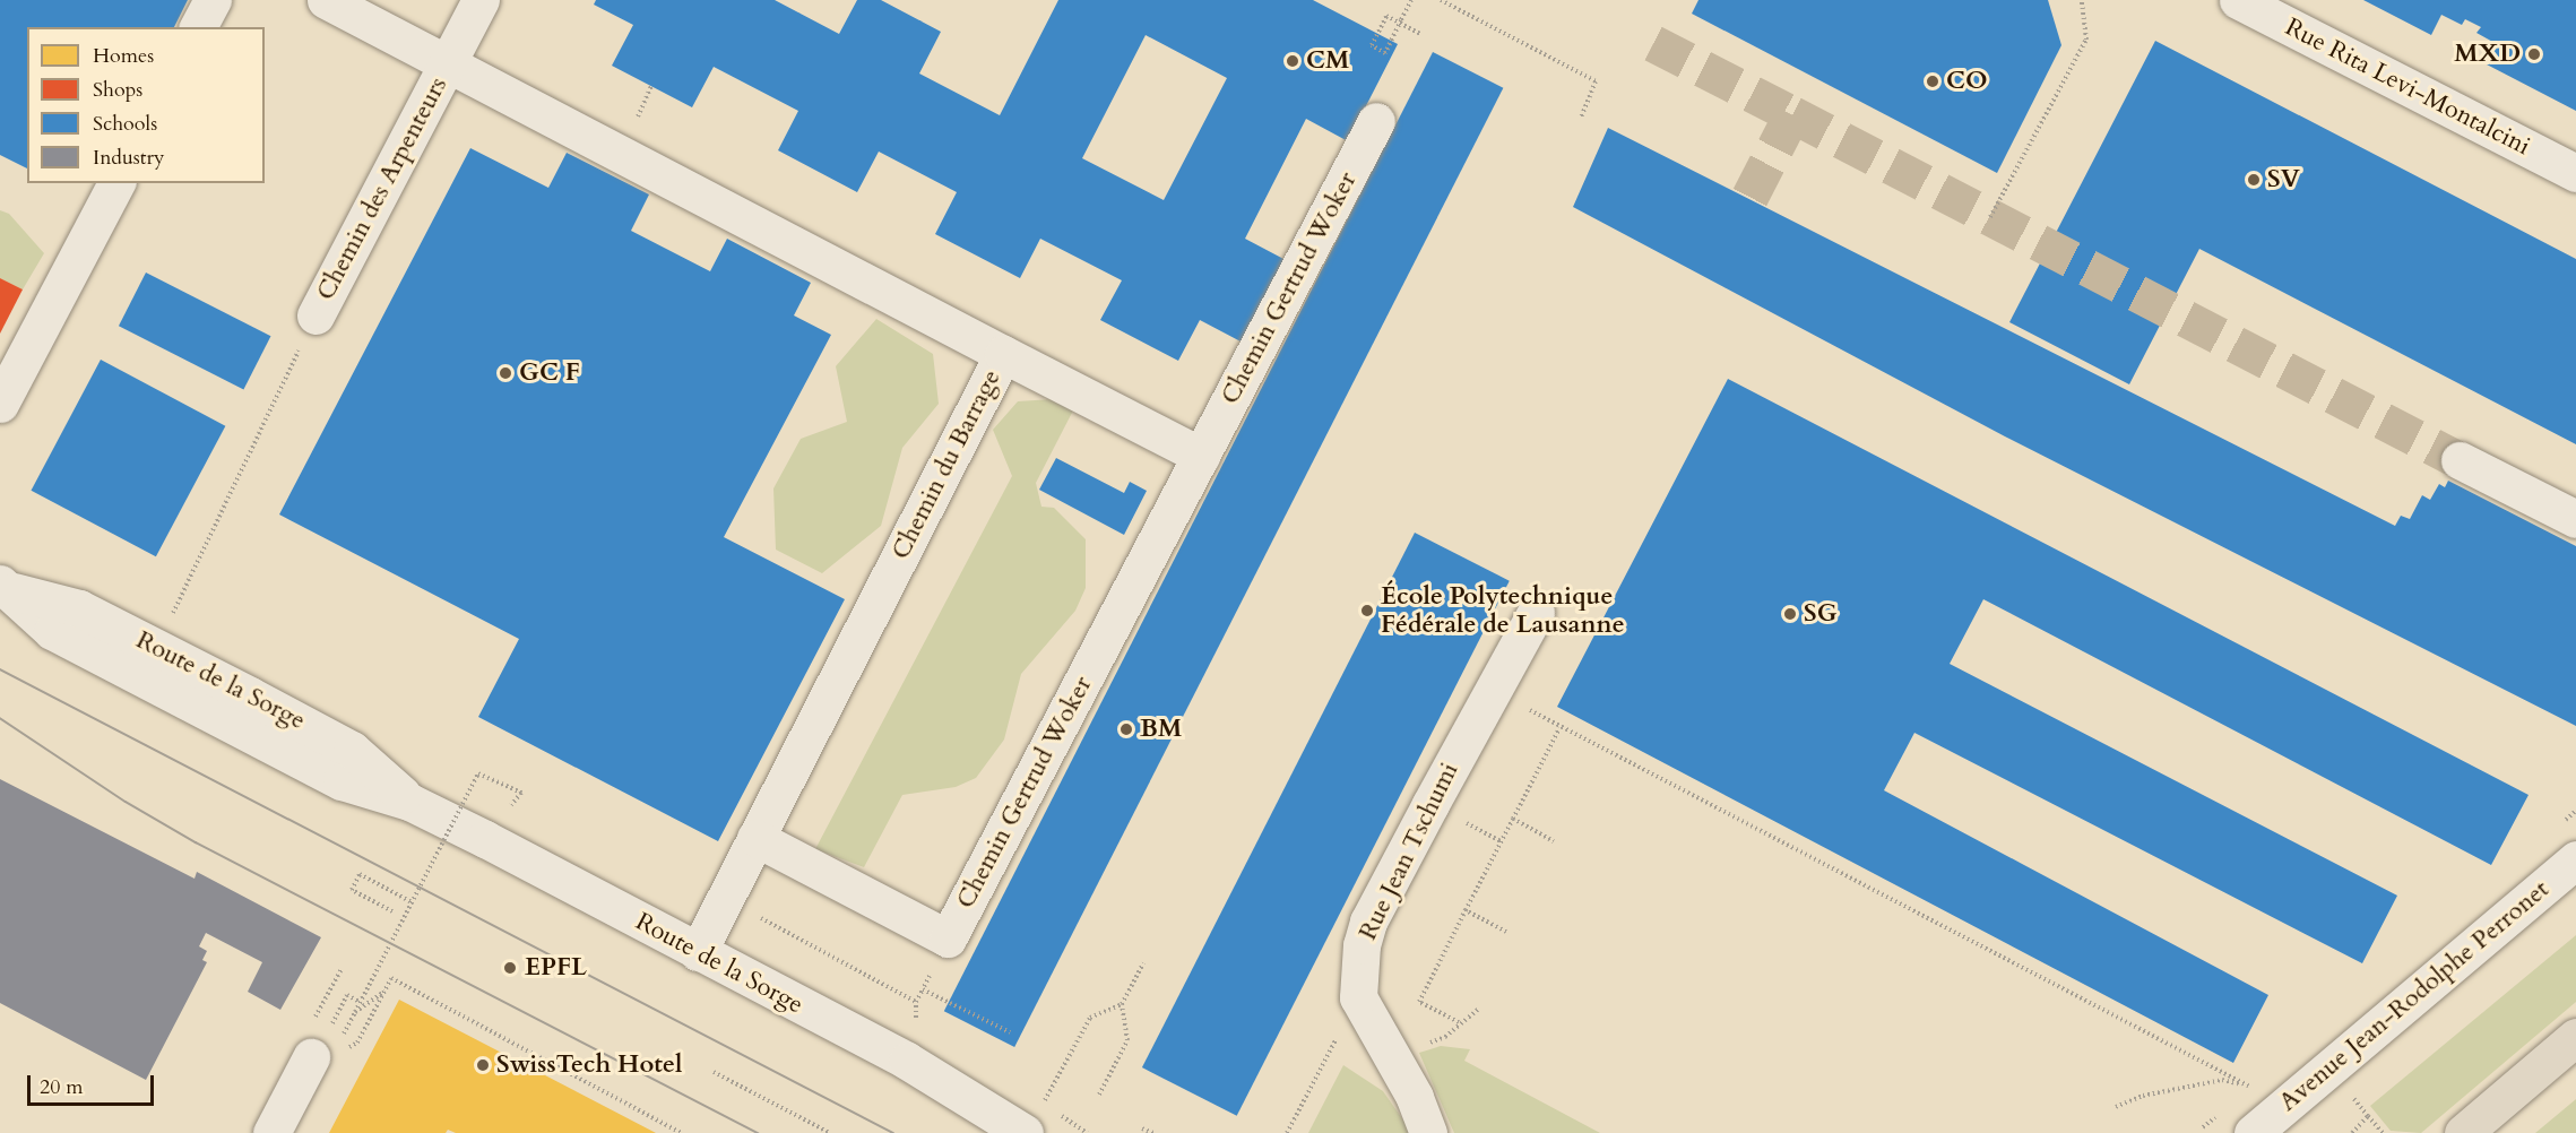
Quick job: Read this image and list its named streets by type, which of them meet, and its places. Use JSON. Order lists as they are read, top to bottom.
{
  "streets": {
    "street": [
      "Rue Rita Levi-Montalcini",
      "Chemin des Arpenteurs",
      "Chemin Gertrud Woker",
      "Chemin du Barrage",
      "Route de la Sorge",
      "Rue Jean Tschumi",
      "Avenue Jean-Rodolphe Perronet"
    ]
  },
  "crossings": [
    ["Chemin des Arpenteurs", "Chemin du Barrage"],
    ["Chemin Gertrud Woker", "Chemin du Barrage"],
    ["Chemin du Barrage", "Route de la Sorge"]
  ],
  "places": [
    "MXD",
    "CM",
    "CO",
    "SV",
    "GC F",
    "École Polytechnique Fédérale de Lausanne",
    "SG",
    "BM",
    "EPFL",
    "SwissTech Hotel"
  ],
  "legend": [
    "Homes",
    "Shops",
    "Schools",
    "Industry"
  ],
  "scale_bar": "20 m"
}
